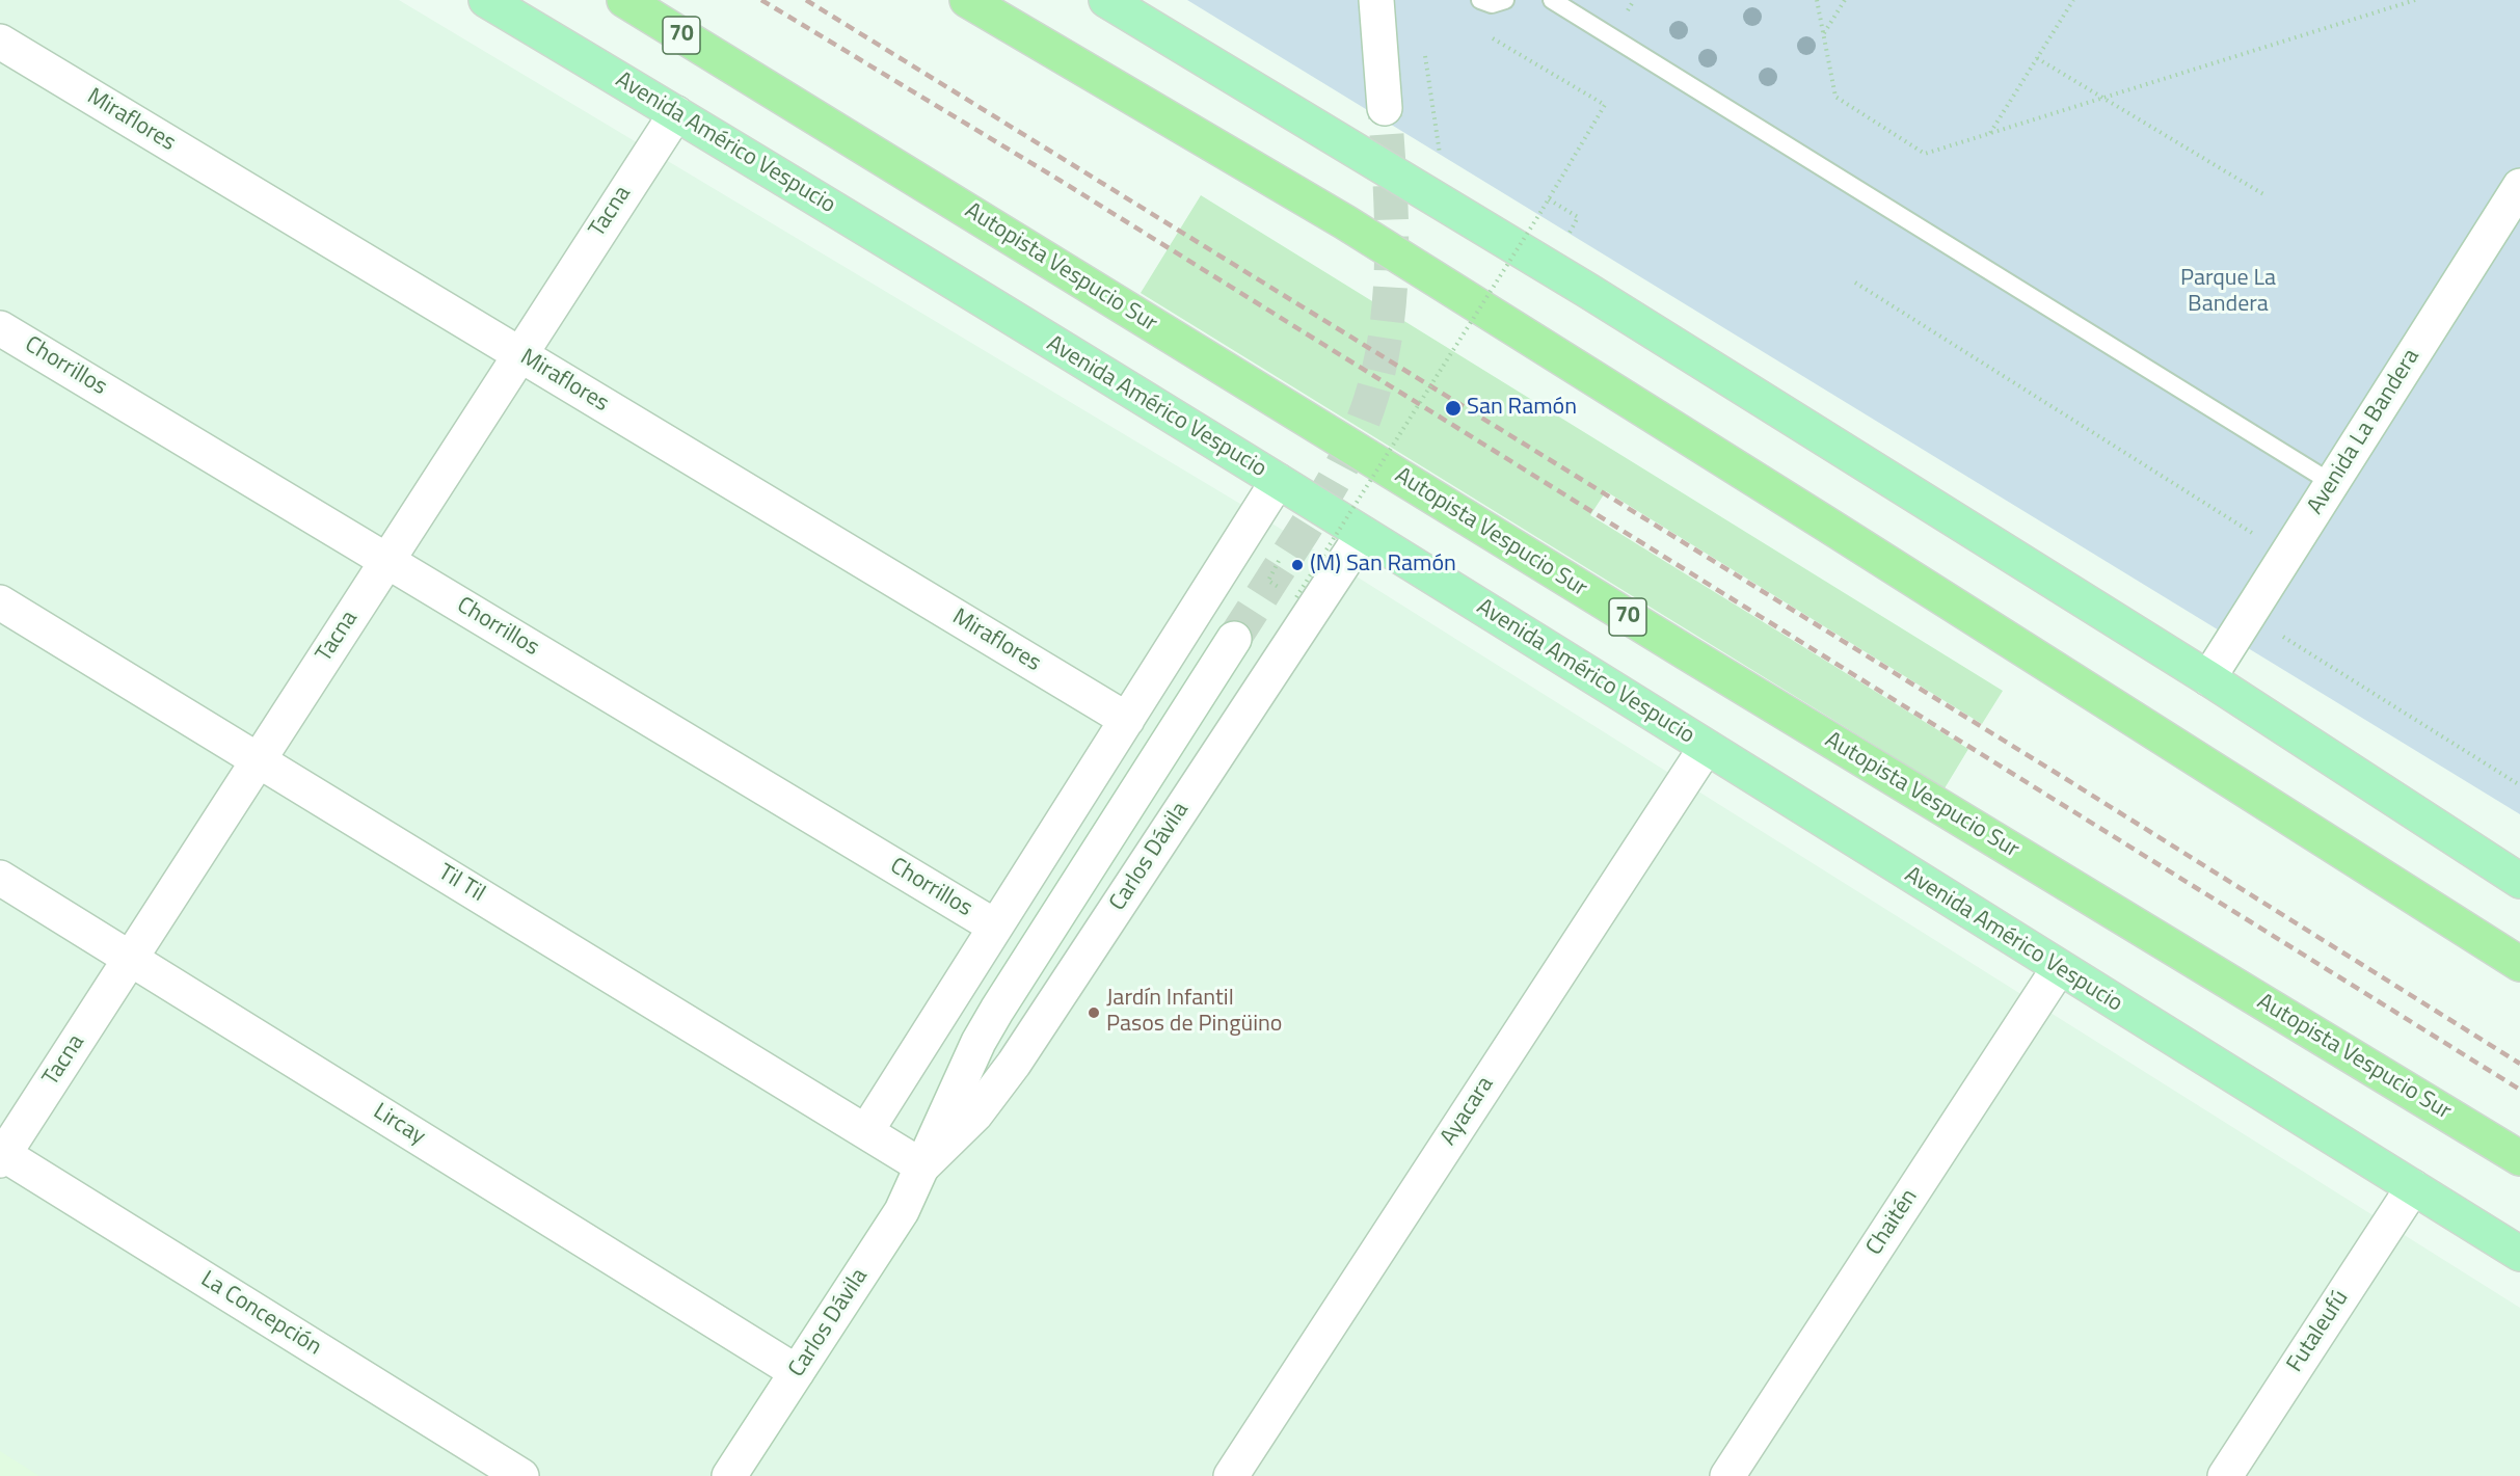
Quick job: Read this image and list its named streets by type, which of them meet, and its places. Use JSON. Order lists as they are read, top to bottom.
{
  "streets": {
    "highway": ["70", "Autopista Vespucio Sur"],
    "main road": ["Avenida Américo Vespucio"],
    "street": [
      "Miraflores",
      "Tacna",
      "Chorrillos",
      "Avenida La Bandera",
      "Carlos Dávila",
      "Til Til",
      "Ayacara",
      "Lircay",
      "Chaitén",
      "La Concepción",
      "Futaleufú"
    ]
  },
  "crossings": [
    ["Miraflores", "Tacna"],
    ["Avenida Américo Vespucio", "Tacna"],
    ["Avenida Américo Vespucio", "Carlos Dávila"],
    ["Avenida Américo Vespucio", "Ayacara"],
    ["Avenida Américo Vespucio", "Chaitén"],
    ["Avenida Américo Vespucio", "Futaleufú"],
    ["Tacna", "Chorrillos"],
    ["Tacna", "Til Til"],
    ["Tacna", "Lircay"],
    ["Tacna", "La Concepción"],
    ["Carlos Dávila", "Til Til"],
    ["Carlos Dávila", "Lircay"]
  ],
  "parks": ["Parque La Bandera"],
  "places": ["San Ramón", "(M) San Ramón", "Jardín Infantil Pasos de Pingüino"]
}
